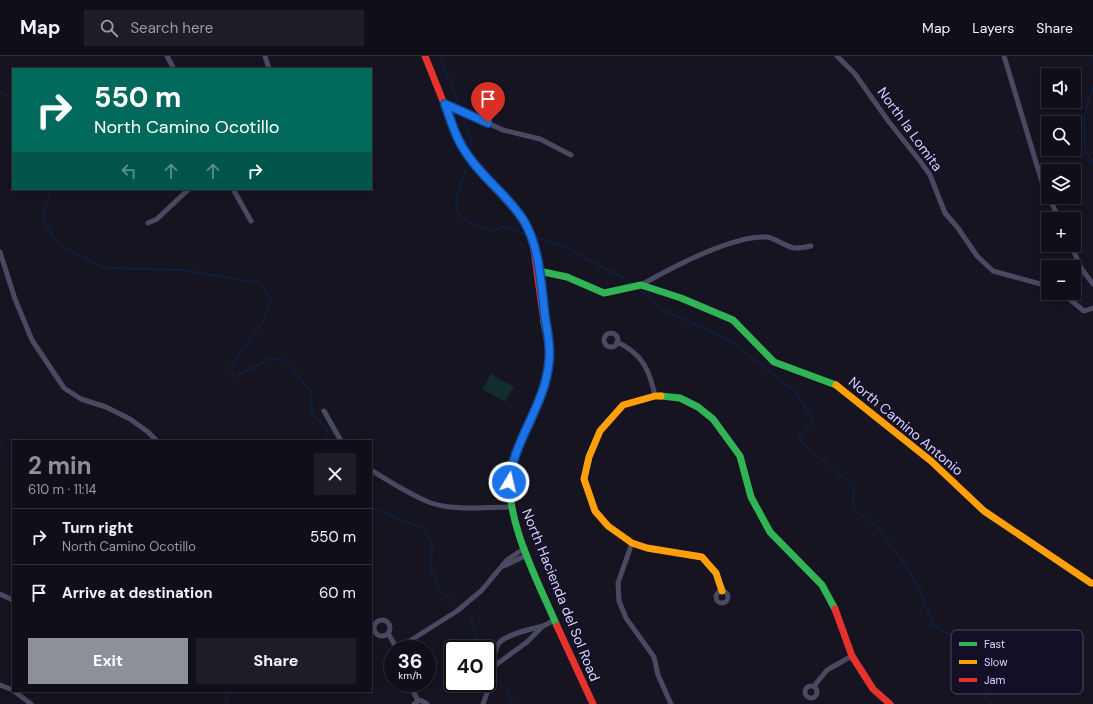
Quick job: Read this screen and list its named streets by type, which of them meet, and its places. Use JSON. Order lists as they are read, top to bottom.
{
  "streets": {
    "street": ["North la Lomita", "North Camino Antonio", "North Hacienda del Sol Road"]
  },
  "legend": ["Fast", "Slow", "Jam"],
  "page": {
    "header": "Map",
    "search": "Search here",
    "nav": ["Map", "Layers", "Share"],
    "map_buttons": ["+", "−"],
    "turn": ["550 m", "North Camino Ocotillo"],
    "heading": ["2 min", "610 m · 11:14"],
    "list": [
      {
        "name": "Turn right",
        "note": "North Camino Ocotillo",
        "value": "550 m"
      },
      {
        "name": "Arrive at destination",
        "value": "60 m"
      }
    ],
    "buttons": ["Exit", "Share"],
    "speed": "36 km/h",
    "limit": "40"
  }
}
